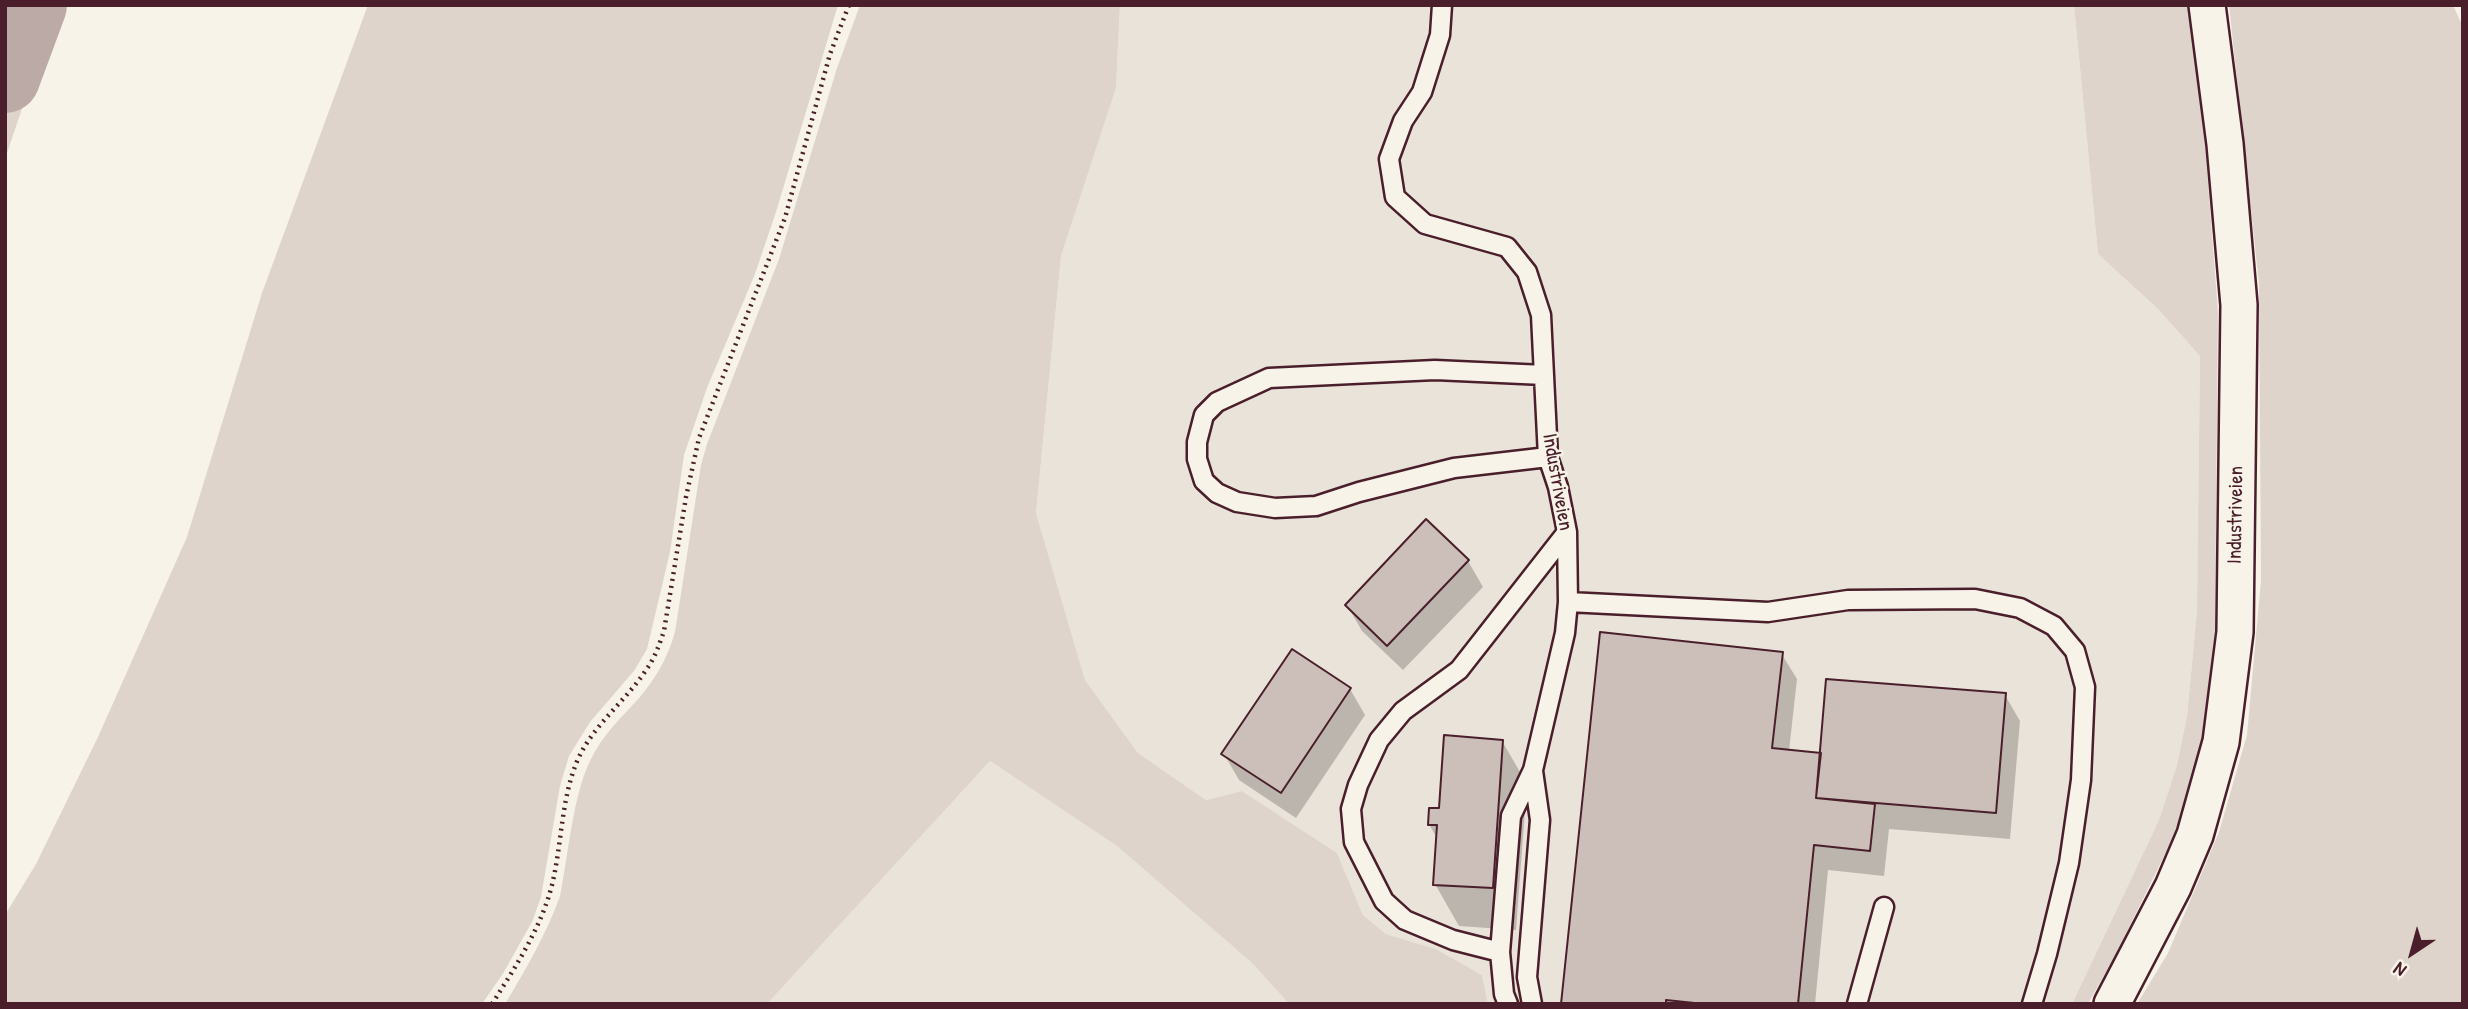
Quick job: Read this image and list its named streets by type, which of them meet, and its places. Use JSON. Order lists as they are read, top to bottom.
{
  "streets": {
    "street": ["Industriveien"]
  },
  "north": "bottom left"
}
